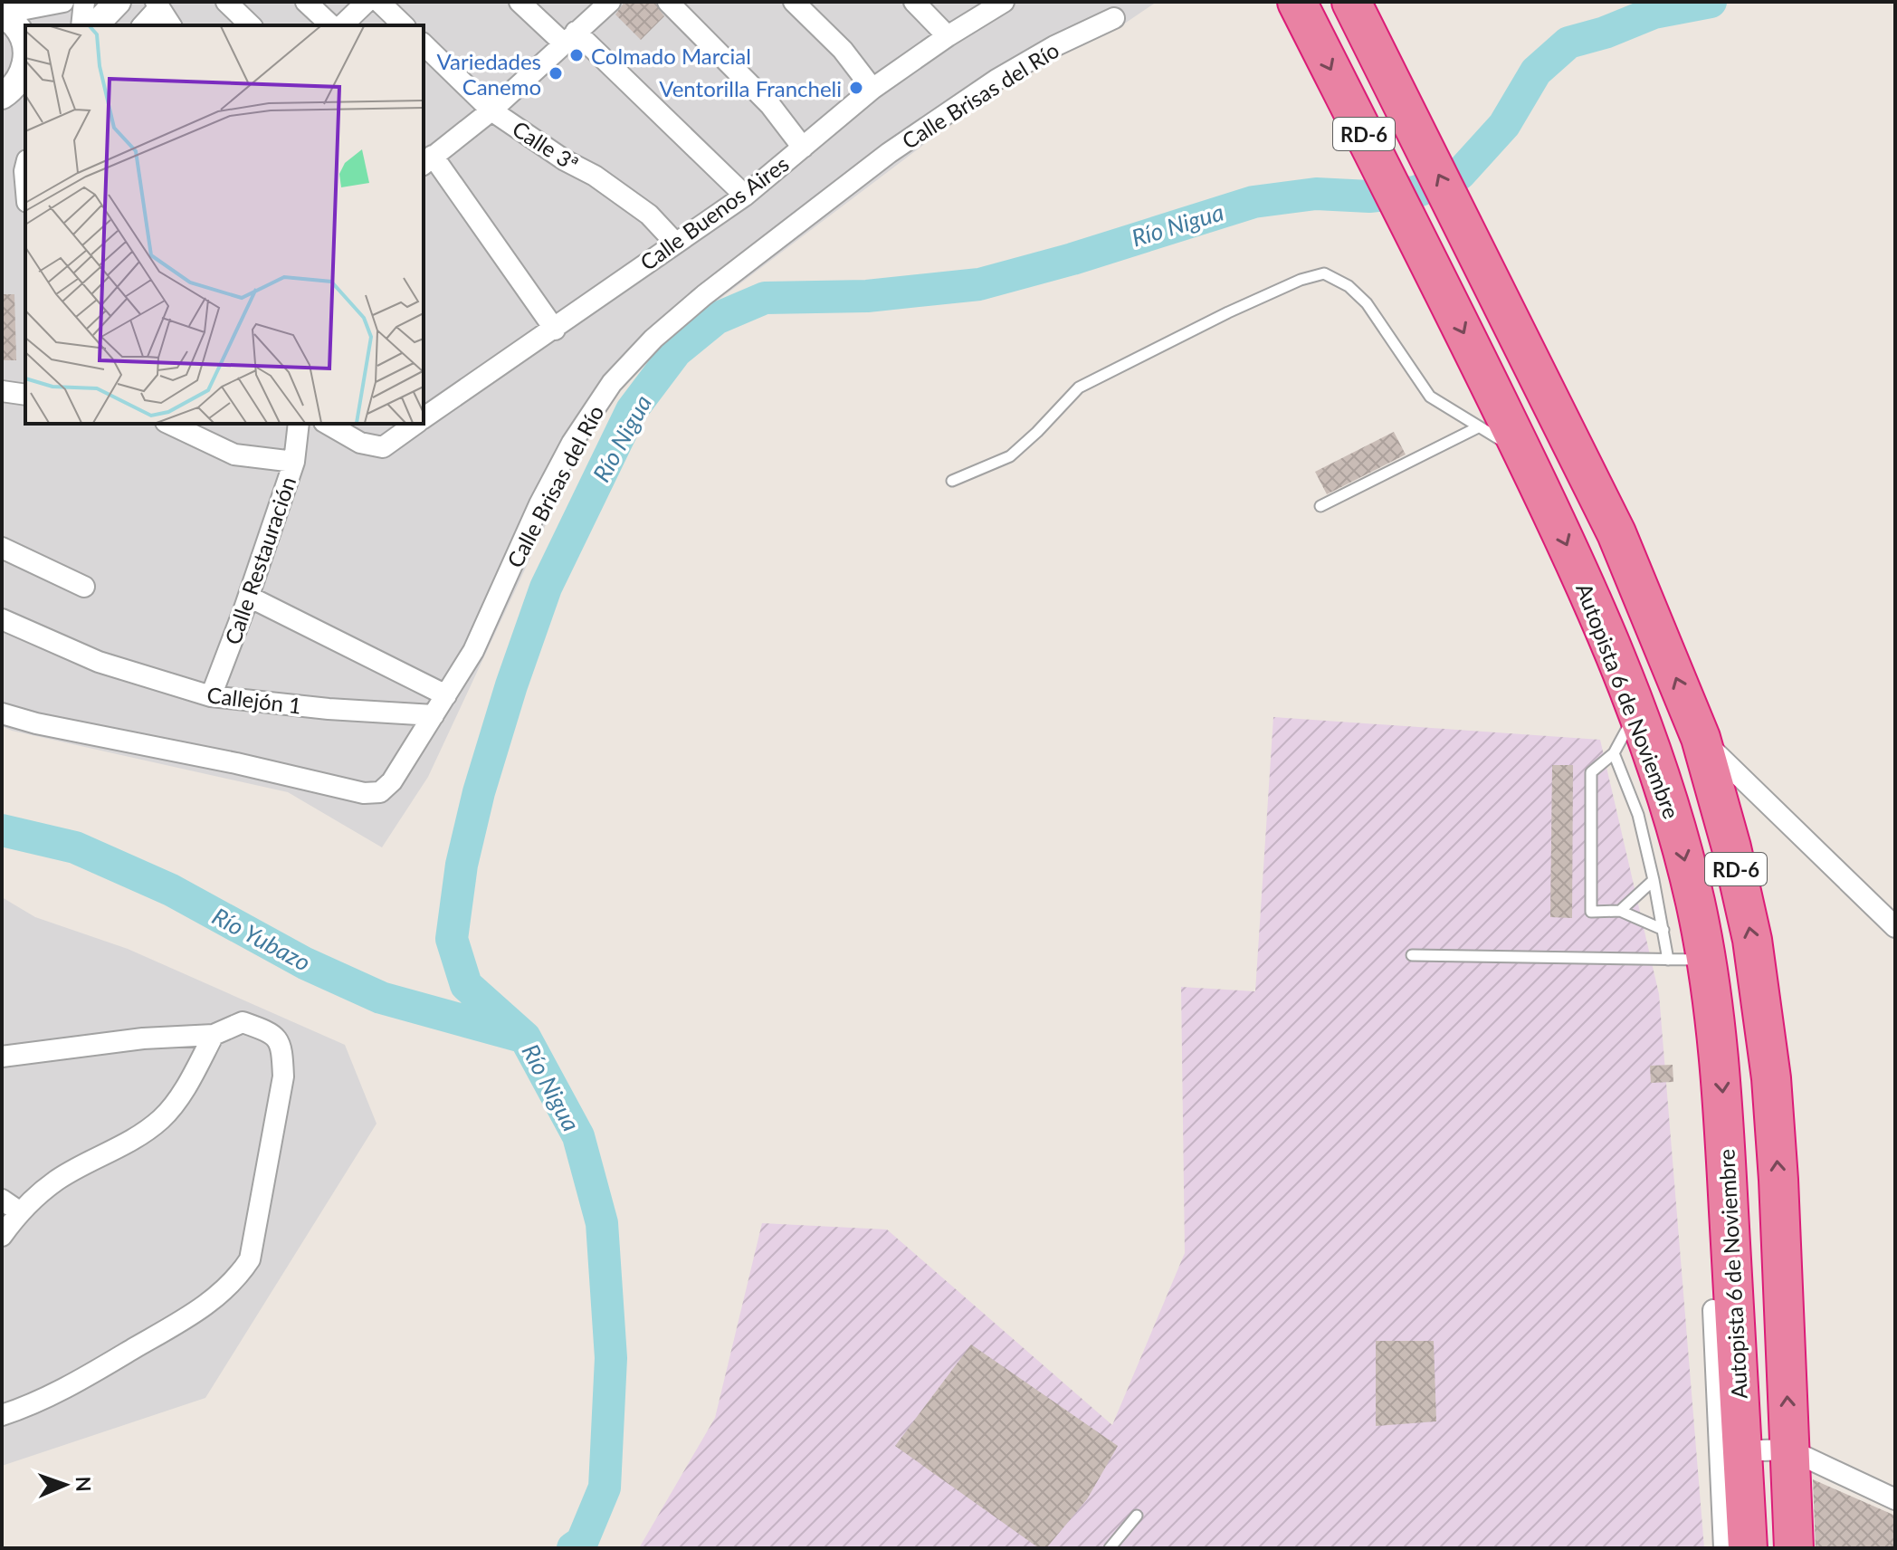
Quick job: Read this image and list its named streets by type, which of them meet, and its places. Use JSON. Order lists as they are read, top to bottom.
{
  "streets": {
    "highway": ["RD-6", "Autopista 6 de Noviembre"],
    "street": [
      "Calle Brisas del Río",
      "Calle 3ª",
      "Calle Buenos Aires",
      "Calle Restauración",
      "Callejón 1"
    ]
  },
  "crossings": [
    ["Calle Brisas del Río", "Callejón 1"],
    ["Calle 3ª", "Calle Buenos Aires"],
    ["Calle Restauración", "Callejón 1"]
  ],
  "water": ["Río Nigua", "Río Yubazo"],
  "places": ["Colmado Marcial", "Variedades Canemo", "Ventorilla Francheli"],
  "north": "right"
}
